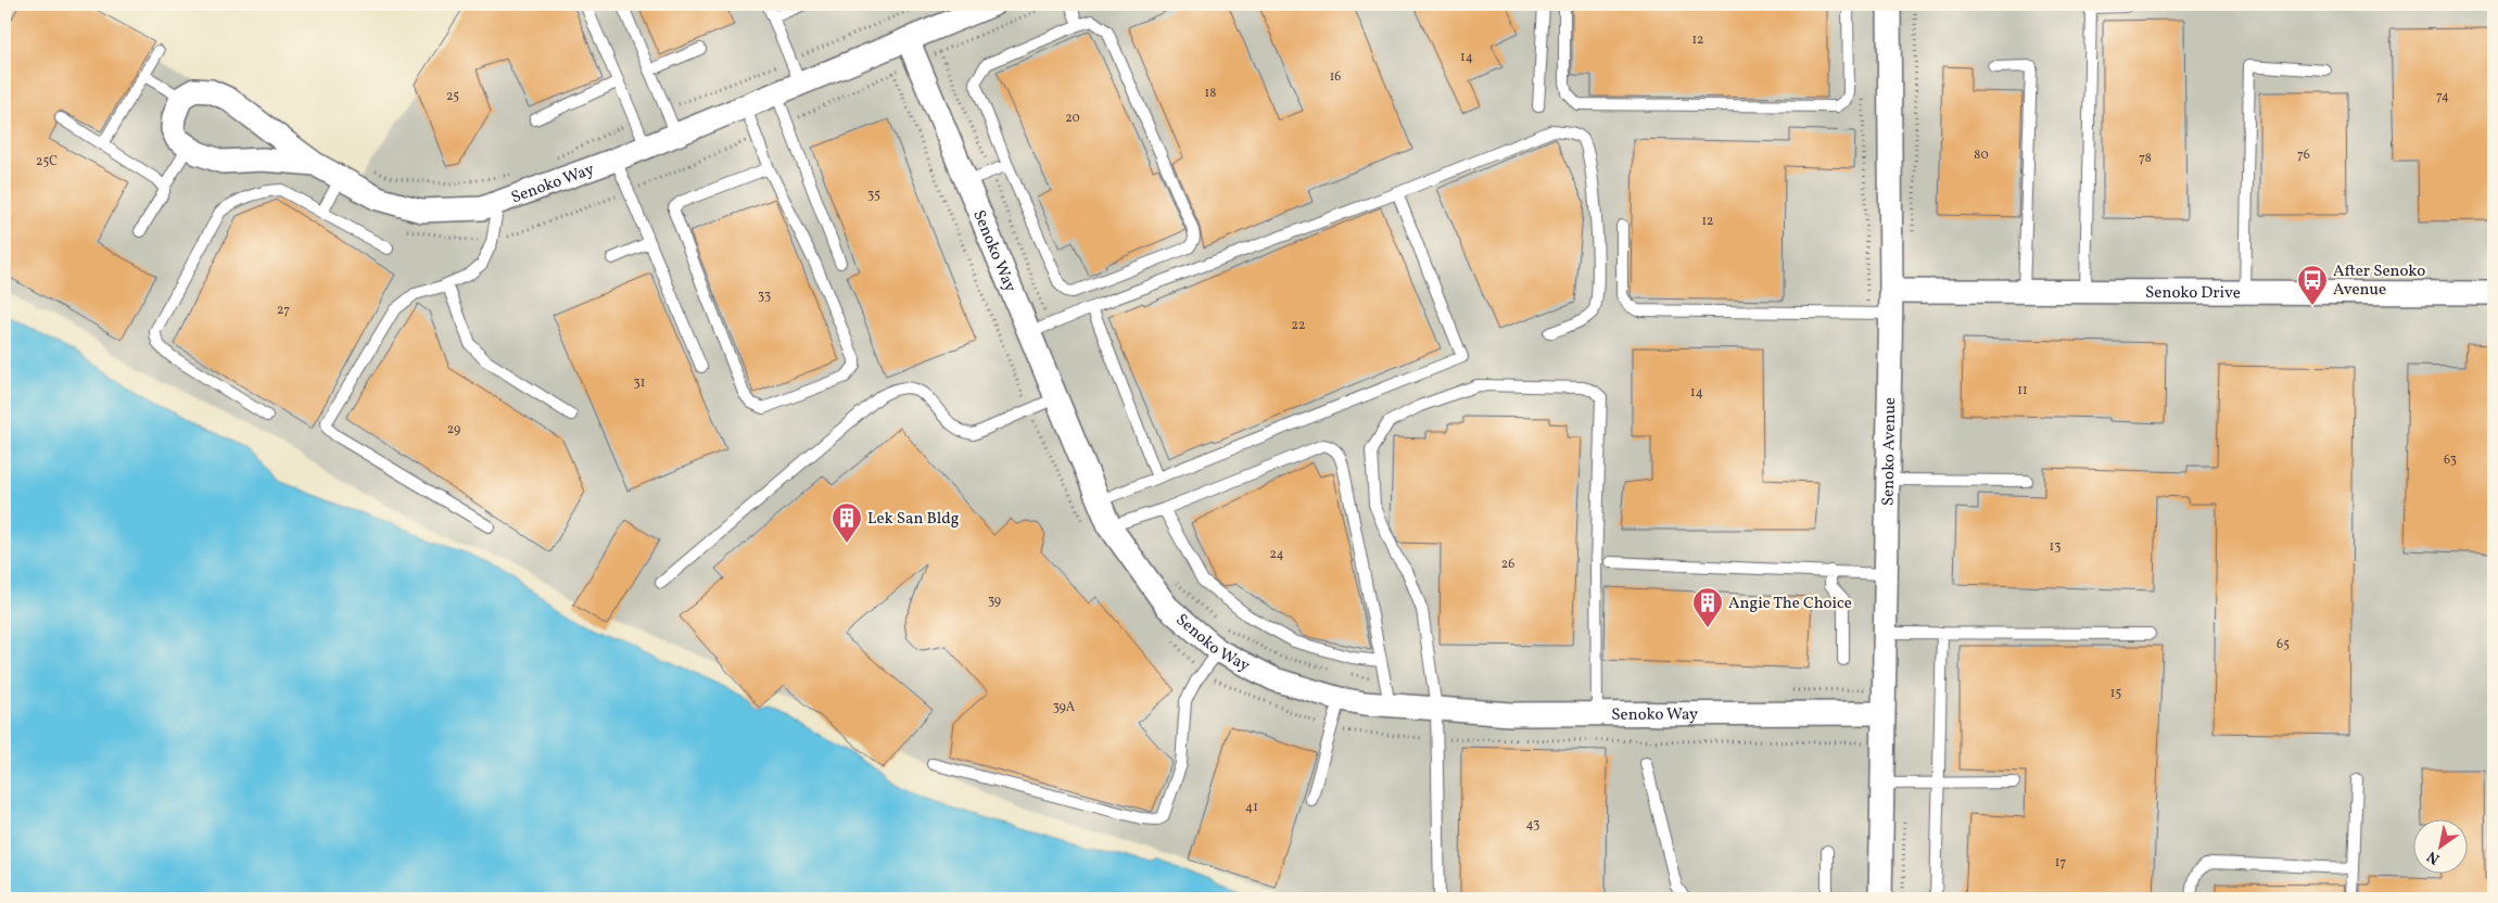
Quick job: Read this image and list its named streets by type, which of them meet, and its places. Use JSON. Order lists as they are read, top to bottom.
{
  "streets": {
    "street": ["Senoko Way", "Senoko Drive", "Senoko Avenue"]
  },
  "crossings": [
    ["Senoko Way", "Senoko Avenue"],
    ["Senoko Drive", "Senoko Avenue"]
  ],
  "places": {
    "bus stop": ["After Senoko Avenue"],
    "building": ["Lek San Bldg", "Angie The Choice"]
  },
  "house_numbers": [
    "12",
    "14",
    "16",
    "18",
    "25",
    "74",
    "20",
    "80",
    "76",
    "78",
    "25C",
    "35",
    "12",
    "33",
    "27",
    "22",
    "31",
    "11",
    "14",
    "29",
    "63",
    "13",
    "24",
    "26",
    "39",
    "65",
    "15",
    "39A",
    "41",
    "43",
    "17"
  ],
  "north": "bottom left"
}
